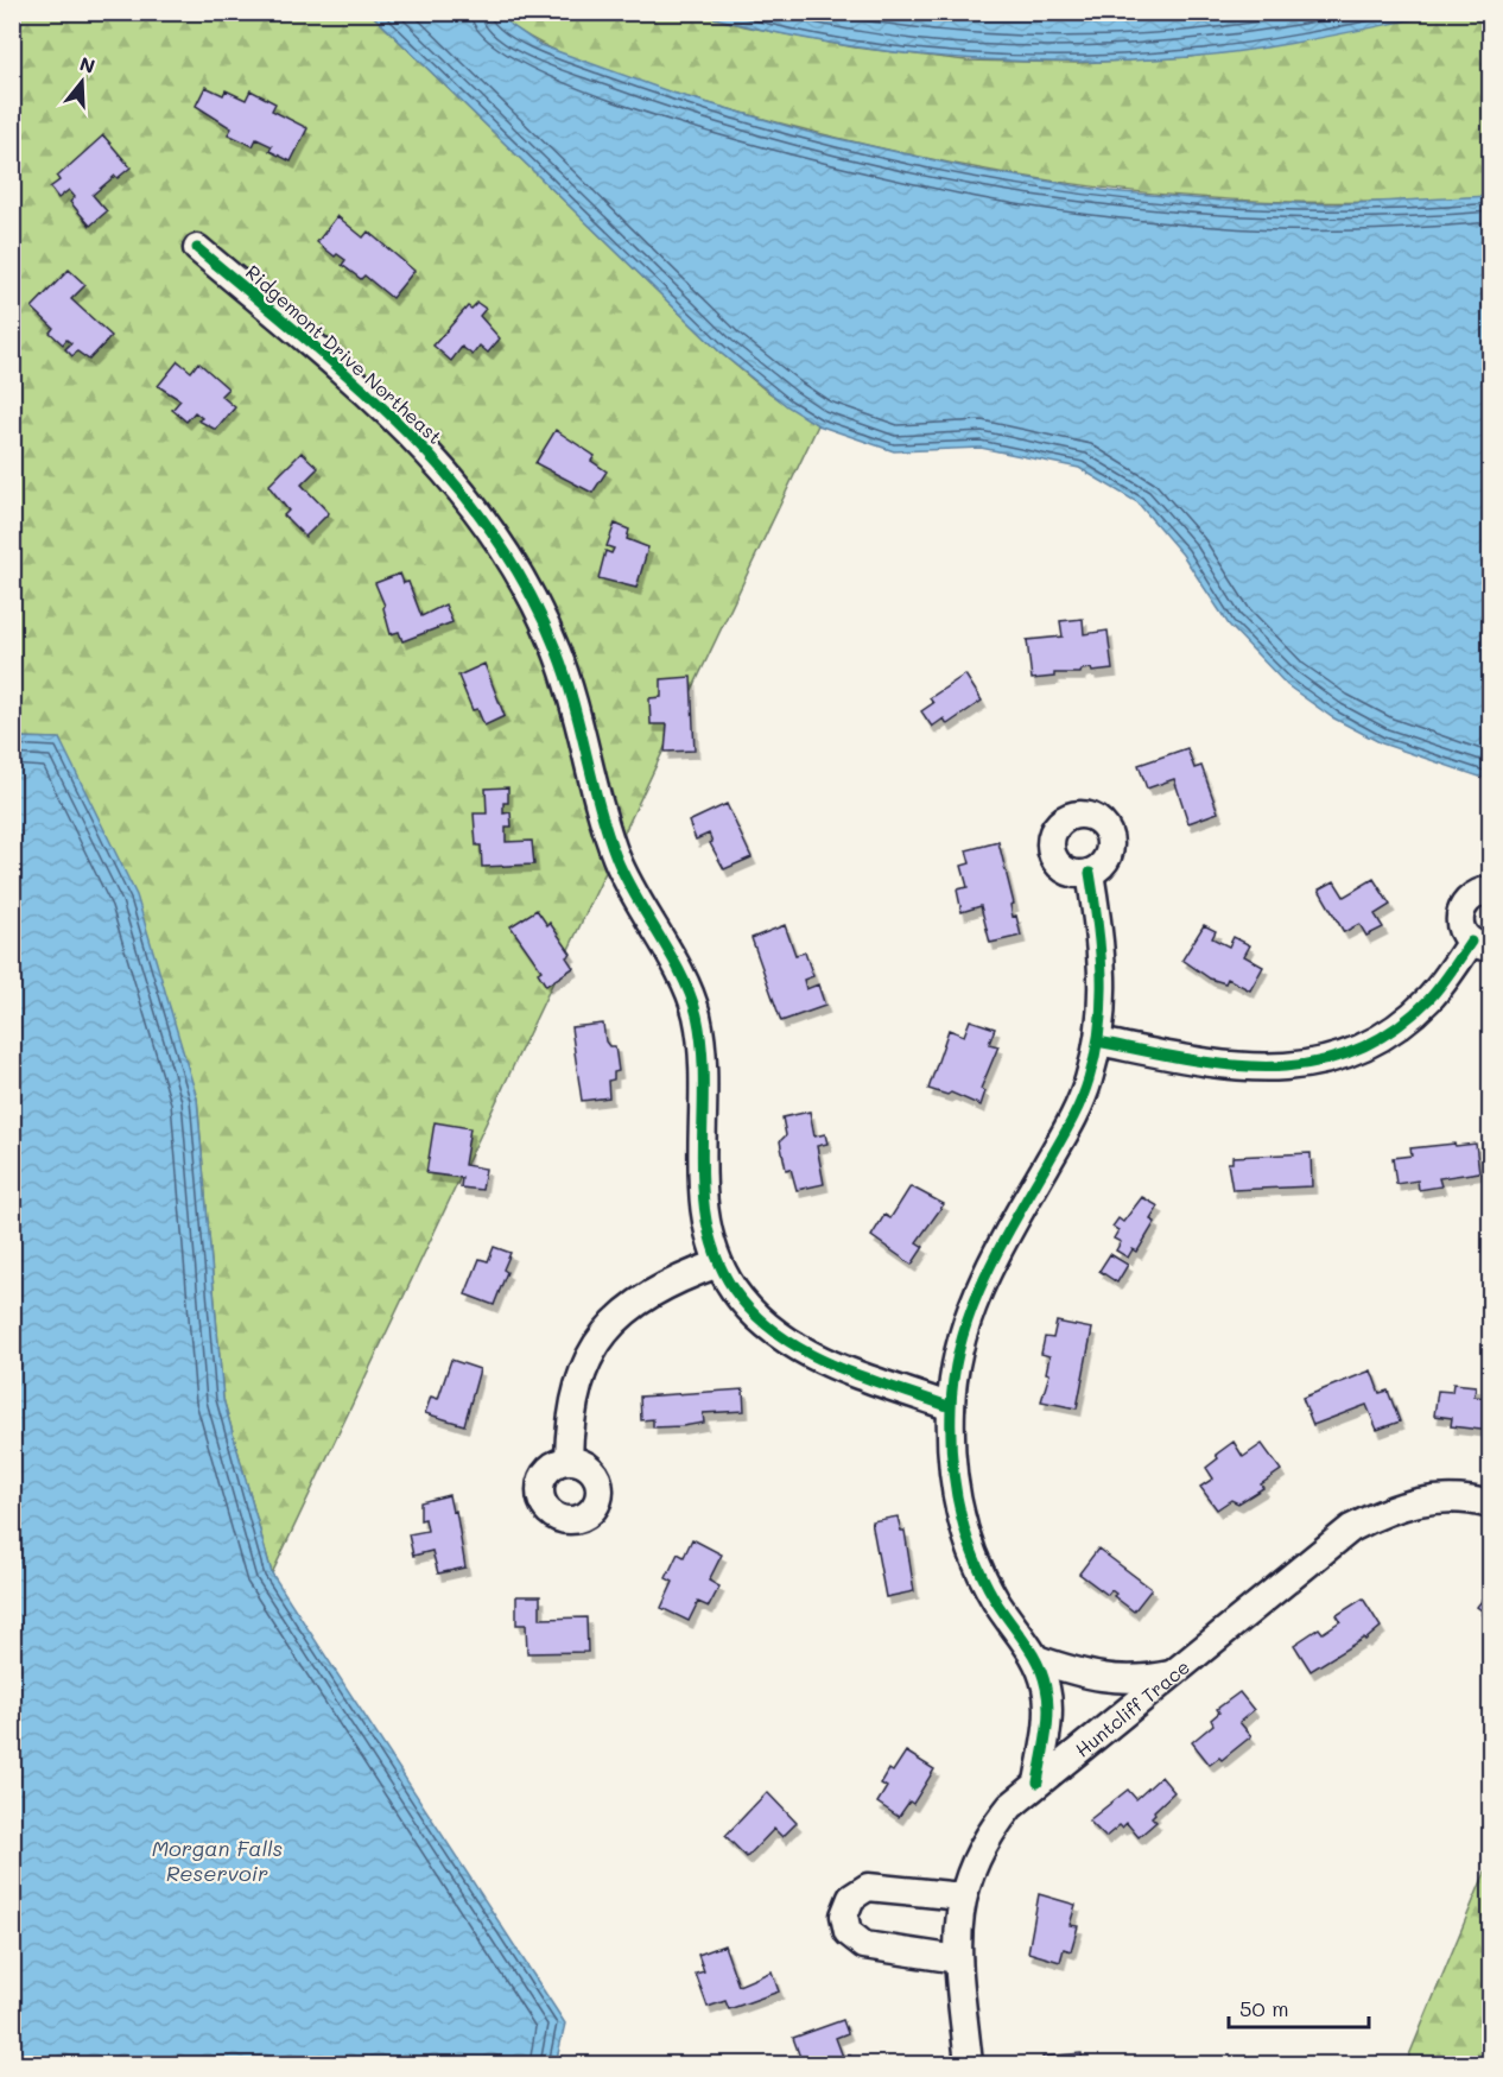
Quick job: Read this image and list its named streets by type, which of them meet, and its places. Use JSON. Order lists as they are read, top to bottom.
{
  "streets": {
    "street": ["Ridgemont Drive Northeast", "Huntcliff Trace"]
  },
  "water": ["Morgan Falls Reservoir"],
  "scale_bar": "50 m",
  "north": "top"
}
